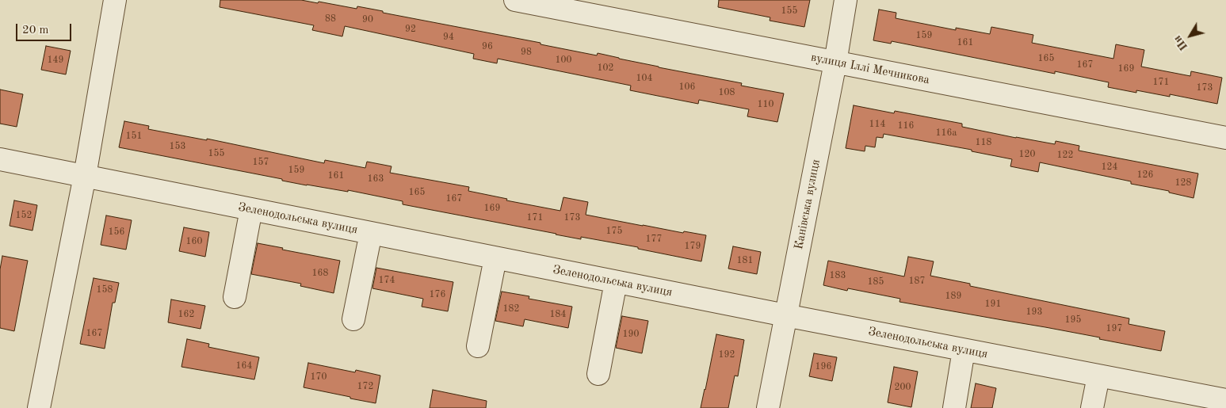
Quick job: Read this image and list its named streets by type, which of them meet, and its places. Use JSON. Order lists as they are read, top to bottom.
{
  "streets": {
    "street": ["вулиця Іллі Мечникова", "Канівська вулиця", "Зеленодольська вулиця"]
  },
  "crossings": [
    ["вулиця Іллі Мечникова", "Канівська вулиця"],
    ["Канівська вулиця", "Зеленодольська вулиця"]
  ],
  "house_numbers": [
    "155",
    "88",
    "90",
    "92",
    "159",
    "94",
    "161",
    "96",
    "98",
    "165",
    "149",
    "100",
    "167",
    "102",
    "169",
    "104",
    "171",
    "106",
    "173",
    "108",
    "110",
    "114",
    "116",
    "116а",
    "151",
    "118",
    "153",
    "155",
    "120",
    "122",
    "157",
    "124",
    "159",
    "126",
    "161",
    "163",
    "128",
    "165",
    "167",
    "169",
    "152",
    "171",
    "173",
    "175",
    "156",
    "177",
    "160",
    "179",
    "181",
    "168",
    "183",
    "174",
    "187",
    "185",
    "158",
    "176",
    "189",
    "191",
    "182",
    "193",
    "162",
    "184",
    "195",
    "197",
    "167",
    "190",
    "192",
    "164",
    "196",
    "170",
    "172",
    "200"
  ],
  "scale_bar": "20 m",
  "north": "bottom left"
}
